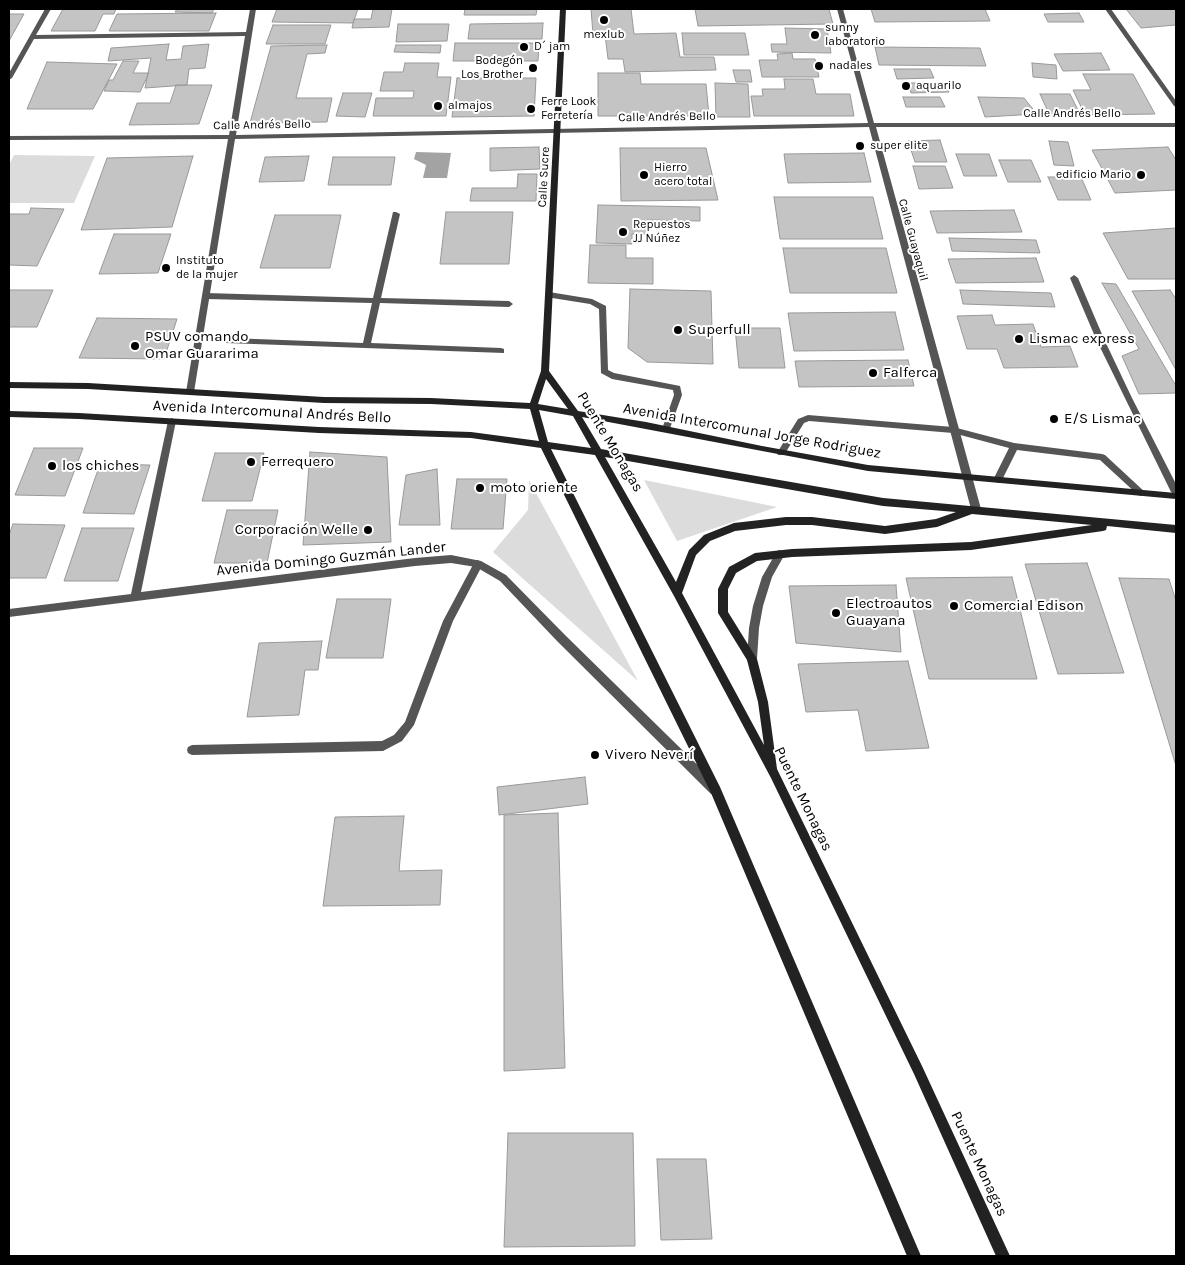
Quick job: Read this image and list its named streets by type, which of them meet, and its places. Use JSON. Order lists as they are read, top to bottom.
{
  "streets": {
    "main road": [
      "Calle Sucre",
      "Avenida Intercomunal Andrés Bello",
      "Avenida Intercomunal Jorge Rodriguez",
      "Puente Monagas"
    ],
    "street": ["Calle Andrés Bello", "Calle Guayaquil", "Avenida Domingo Guzmán Lander"]
  },
  "crossings": [
    ["Calle Andrés Bello", "Calle Sucre"],
    ["Calle Andrés Bello", "Calle Guayaquil"],
    ["Calle Sucre", "Puente Monagas"],
    ["Calle Guayaquil", "Avenida Intercomunal Jorge Rodriguez"],
    ["Avenida Intercomunal Andrés Bello", "Avenida Intercomunal Jorge Rodriguez"],
    ["Avenida Intercomunal Jorge Rodriguez", "Puente Monagas"]
  ],
  "places": [
    "mexlub",
    "sunny laboratorio",
    "D´ jam",
    "nadales",
    "Bodegón Los Brother",
    "aquarilo",
    "almajos",
    "Ferre Look Ferretería",
    "super elite",
    "Hierro acero total",
    "edificio Mario",
    "Repuestos JJ Núñez",
    "Instituto de la mujer",
    "Superfull",
    "Lismac express",
    "PSUV comando Omar Guararima",
    "Falferca",
    "E/S Lismac",
    "Ferrequero",
    "los chiches",
    "moto oriente",
    "Corporación Welle",
    "Comercial Edison",
    "Electroautos Guayana",
    "Vivero Neverí"
  ]
}
